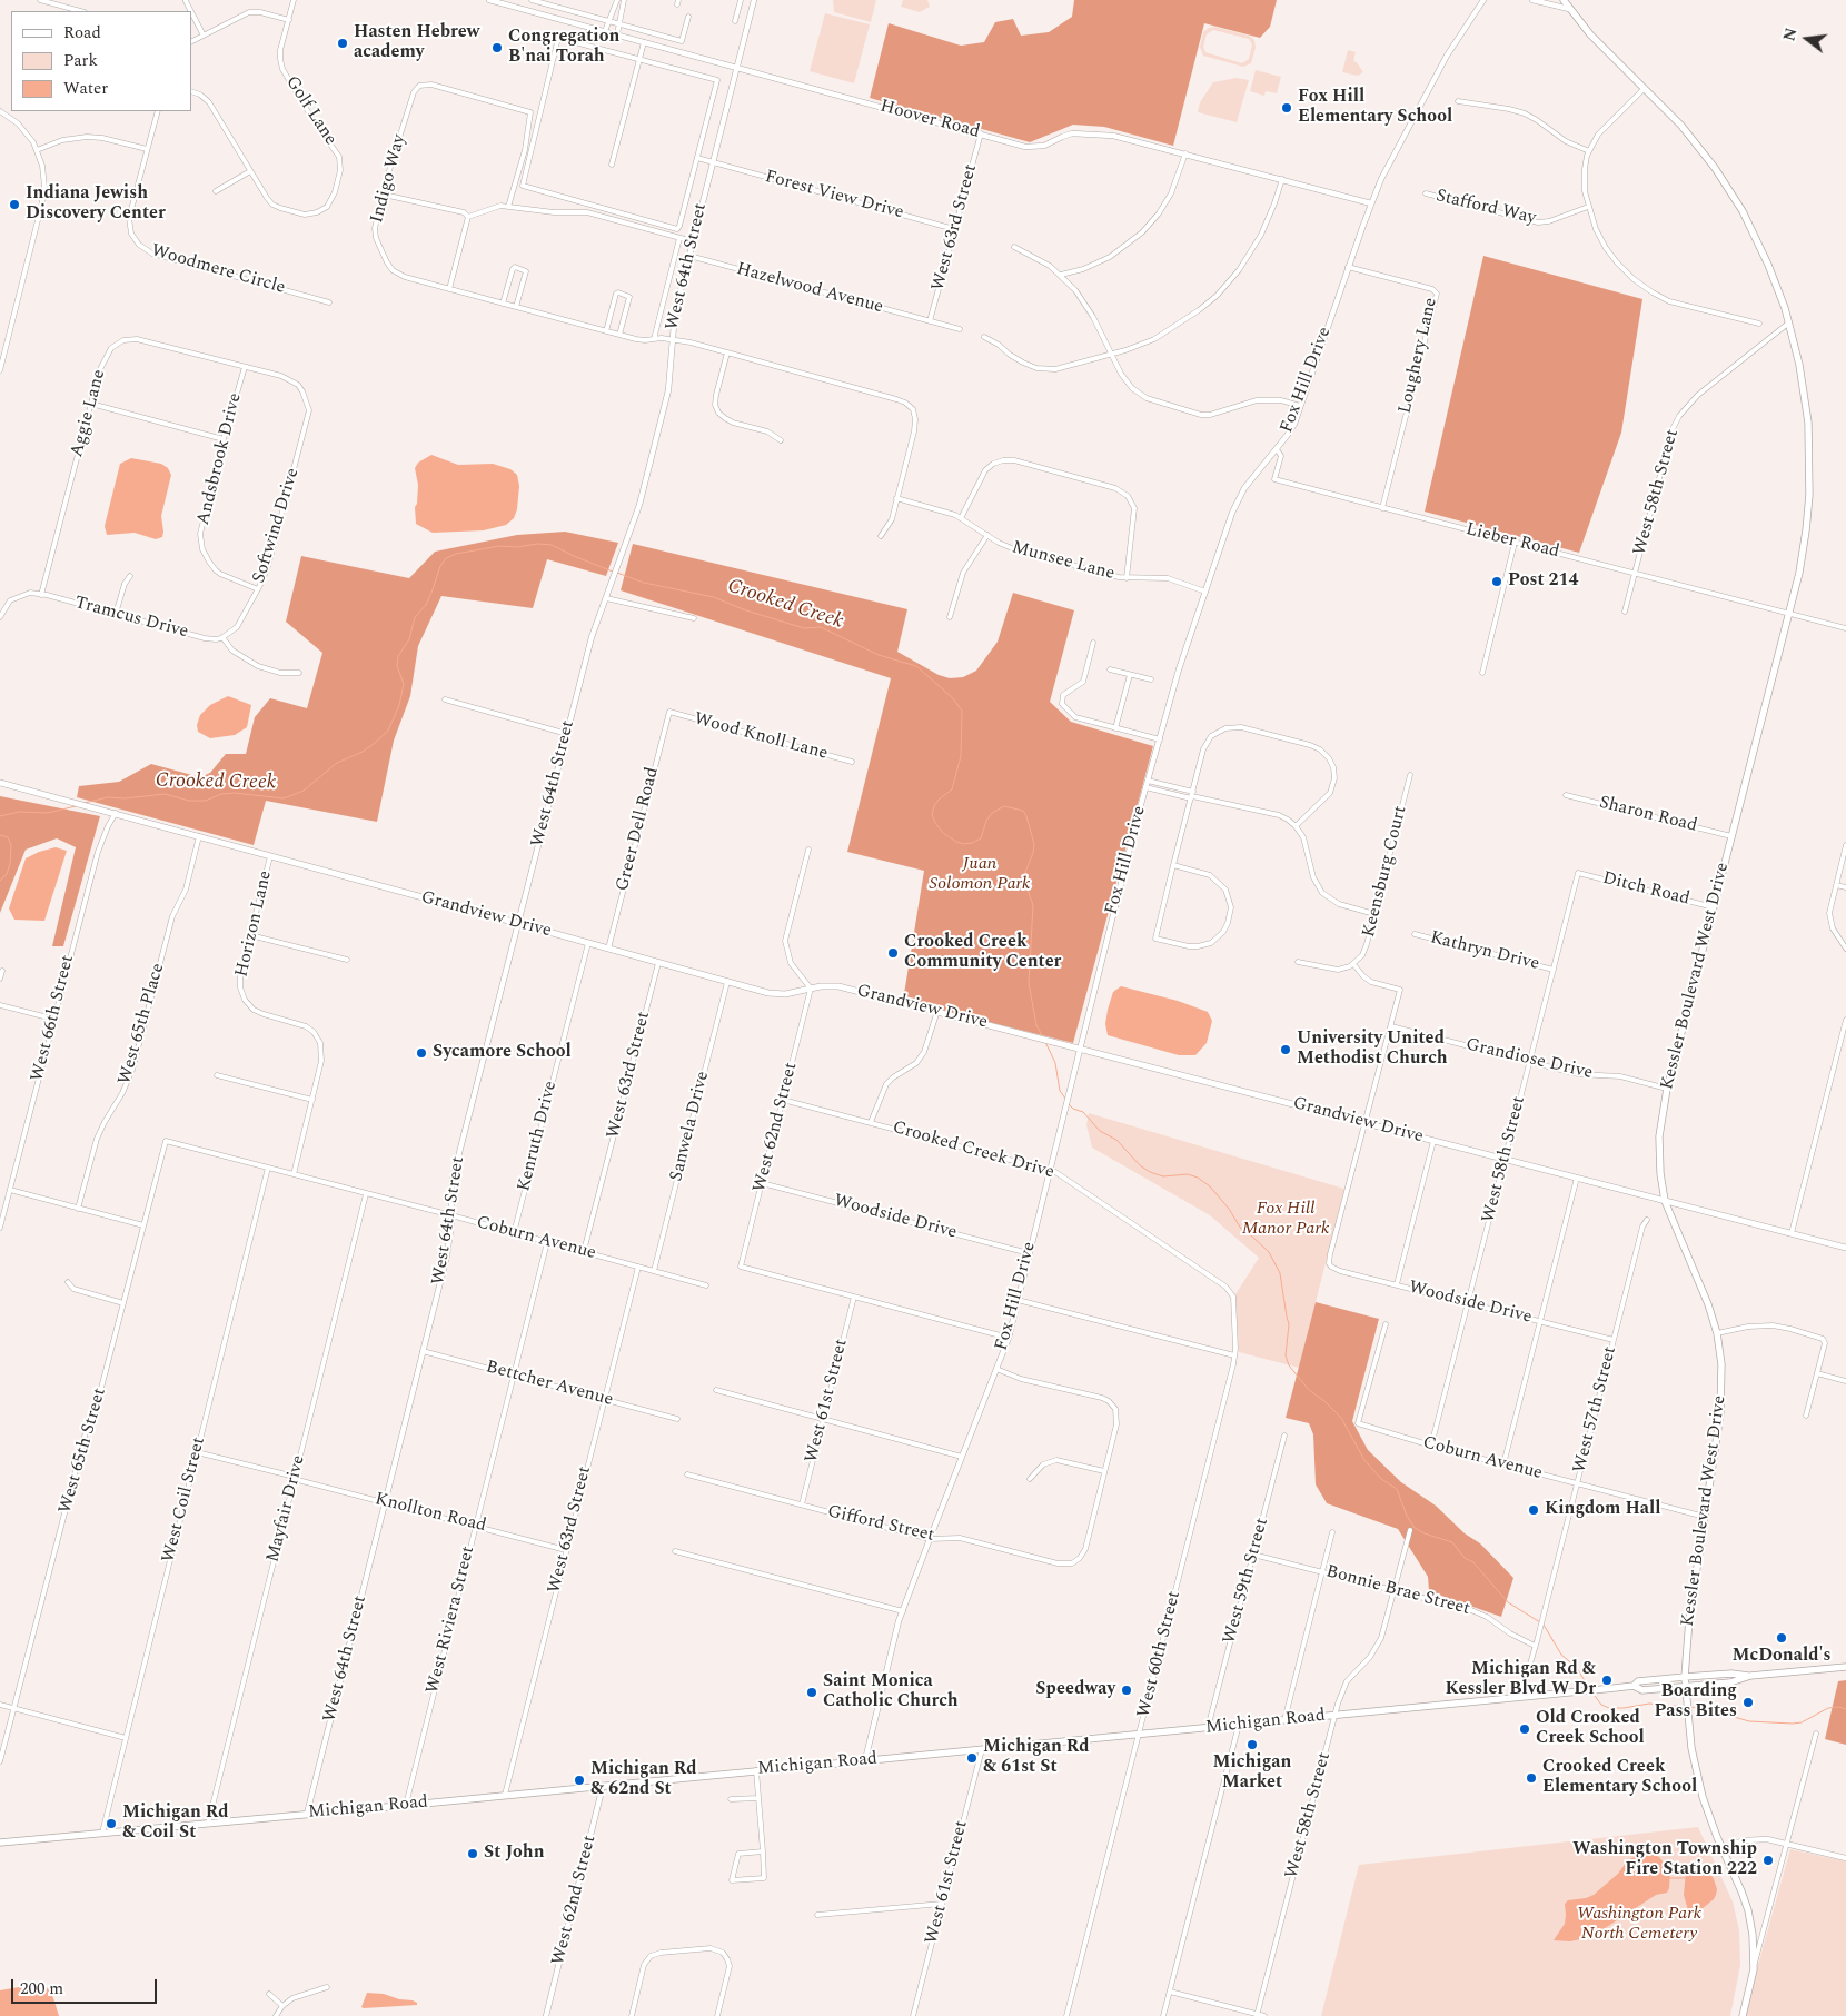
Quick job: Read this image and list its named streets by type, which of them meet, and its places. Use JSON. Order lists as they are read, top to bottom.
{
  "streets": {
    "main road": ["Grandview Drive", "Kessler Boulevard West Drive", "Michigan Road"],
    "street": [
      "Golf Lane",
      "Hoover Road",
      "Indigo Way",
      "Forest View Drive",
      "Stafford Way",
      "West 63rd Street",
      "West 64th Street",
      "Woodmere Circle",
      "Hazelwood Avenue",
      "Loughery Lane",
      "Fox Hill Drive",
      "Aggie Lane",
      "Andsbrook Drive",
      "West 58th Street",
      "Softwind Drive",
      "Lieber Road",
      "Munsee Lane",
      "Tramcus Drive",
      "Wood Knoll Lane",
      "Sharon Road",
      "Greer Dell Road",
      "Keensburg Court",
      "Ditch Road",
      "Horizon Lane",
      "Kathryn Drive",
      "West 66th Street",
      "West 65th Place",
      "Grandiose Drive",
      "Sanwela Drive",
      "West 62nd Street",
      "Kenruth Drive",
      "Crooked Creek Drive",
      "Woodside Drive",
      "Coburn Avenue",
      "Bettcher Avenue",
      "West 61st Street",
      "West 57th Street",
      "West 65th Street",
      "West Coil Street",
      "Mayfair Drive",
      "Knollton Road",
      "Gifford Street",
      "West 59th Street",
      "Bonnie Brae Street",
      "West Riviera Street",
      "West 60th Street"
    ]
  },
  "crossings": [
    ["Hoover Road", "West 63rd Street"],
    ["Hoover Road", "West 64th Street"],
    ["Hoover Road", "Fox Hill Drive"],
    ["Forest View Drive", "West 63rd Street"],
    ["Forest View Drive", "West 64th Street"],
    ["West 63rd Street", "Hazelwood Avenue"],
    ["West 63rd Street", "Grandview Drive"],
    ["West 63rd Street", "Coburn Avenue"],
    ["West 63rd Street", "Bettcher Avenue"],
    ["West 63rd Street", "Knollton Road"],
    ["West 63rd Street", "Michigan Road"],
    ["West 64th Street", "Hazelwood Avenue"],
    ["West 64th Street", "Grandview Drive"],
    ["West 64th Street", "Coburn Avenue"],
    ["West 64th Street", "Bettcher Avenue"],
    ["West 64th Street", "Knollton Road"],
    ["West 64th Street", "Michigan Road"],
    ["Loughery Lane", "Fox Hill Drive"],
    ["Loughery Lane", "Lieber Road"],
    ["Fox Hill Drive", "Lieber Road"],
    ["Fox Hill Drive", "Munsee Lane"],
    ["Fox Hill Drive", "Grandview Drive"],
    ["Fox Hill Drive", "Crooked Creek Drive"],
    ["Fox Hill Drive", "Woodside Drive"],
    ["Fox Hill Drive", "Gifford Street"],
    ["Fox Hill Drive", "Michigan Road"],
    ["Aggie Lane", "Andsbrook Drive"],
    ["Aggie Lane", "Softwind Drive"],
    ["Aggie Lane", "Tramcus Drive"],
    ["Andsbrook Drive", "Softwind Drive"],
    ["West 58th Street", "Lieber Road"],
    ["West 58th Street", "Ditch Road"],
    ["West 58th Street", "Grandview Drive"],
    ["West 58th Street", "Kathryn Drive"],
    ["West 58th Street", "Kessler Boulevard West Drive"],
    ["West 58th Street", "Grandiose Drive"],
    ["West 58th Street", "Woodside Drive"],
    ["West 58th Street", "Coburn Avenue"],
    ["West 58th Street", "Bonnie Brae Street"],
    ["West 58th Street", "Michigan Road"],
    ["Softwind Drive", "Tramcus Drive"],
    ["Lieber Road", "Kessler Boulevard West Drive"],
    ["Wood Knoll Lane", "Greer Dell Road"],
    ["Sharon Road", "Kessler Boulevard West Drive"],
    ["Greer Dell Road", "Grandview Drive"],
    ["Ditch Road", "Kessler Boulevard West Drive"],
    ["Grandview Drive", "Horizon Lane"],
    ["Grandview Drive", "Kessler Boulevard West Drive"],
    ["Grandview Drive", "West 66th Street"],
    ["Grandview Drive", "West 65th Place"],
    ["Grandview Drive", "Sanwela Drive"],
    ["Grandview Drive", "West 62nd Street"],
    ["Grandview Drive", "Kenruth Drive"],
    ["Grandview Drive", "Woodside Drive"],
    ["Horizon Lane", "Coburn Avenue"],
    ["Kessler Boulevard West Drive", "Grandiose Drive"],
    ["Kessler Boulevard West Drive", "Coburn Avenue"],
    ["Kessler Boulevard West Drive", "Michigan Road"],
    ["Sanwela Drive", "Coburn Avenue"],
    ["West 62nd Street", "Crooked Creek Drive"],
    ["West 62nd Street", "Woodside Drive"],
    ["West 62nd Street", "West 61st Street"],
    ["West 62nd Street", "Michigan Road"],
    ["Kenruth Drive", "Coburn Avenue"],
    ["Crooked Creek Drive", "West 60th Street"],
    ["Woodside Drive", "West 57th Street"],
    ["Coburn Avenue", "West 57th Street"],
    ["Coburn Avenue", "West 65th Street"],
    ["Coburn Avenue", "West Coil Street"],
    ["Coburn Avenue", "Mayfair Drive"],
    ["Coburn Avenue", "West Riviera Street"],
    ["Bettcher Avenue", "West Riviera Street"],
    ["West 61st Street", "Gifford Street"],
    ["West 61st Street", "Michigan Road"],
    ["West 57th Street", "Bonnie Brae Street"],
    ["West 57th Street", "Michigan Road"],
    ["West Coil Street", "Knollton Road"],
    ["West Coil Street", "Michigan Road"],
    ["Mayfair Drive", "Knollton Road"],
    ["Mayfair Drive", "Michigan Road"],
    ["Knollton Road", "West Riviera Street"],
    ["West 59th Street", "Bonnie Brae Street"],
    ["West 59th Street", "Michigan Road"],
    ["West Riviera Street", "Michigan Road"],
    ["West 60th Street", "Michigan Road"]
  ],
  "water": ["Crooked Creek"],
  "parks": ["Juan Solomon Park", "Fox Hill Manor Park", "Washington Park North Cemetery"],
  "places": [
    "Hasten Hebrew academy",
    "Congregation B'nai Torah",
    "Fox Hill Elementary School",
    "Indiana Jewish Discovery Center",
    "Post 214",
    "Crooked Creek Community Center",
    "University United Methodist Church",
    "Sycamore School",
    "Kingdom Hall",
    "McDonald's",
    "Michigan Rd & Kessler Blvd W Dr",
    "Speedway",
    "Saint Monica Catholic Church",
    "Boarding Pass Bites",
    "Old Crooked Creek School",
    "Michigan Market",
    "Michigan Rd & 61st St",
    "Crooked Creek Elementary School",
    "Michigan Rd & 62nd St",
    "Michigan Rd & Coil St",
    "St John",
    "Washington Township Fire Station 222"
  ],
  "legend": ["Road", "Park", "Water"],
  "scale_bar": "200 m",
  "north": "left"
}
